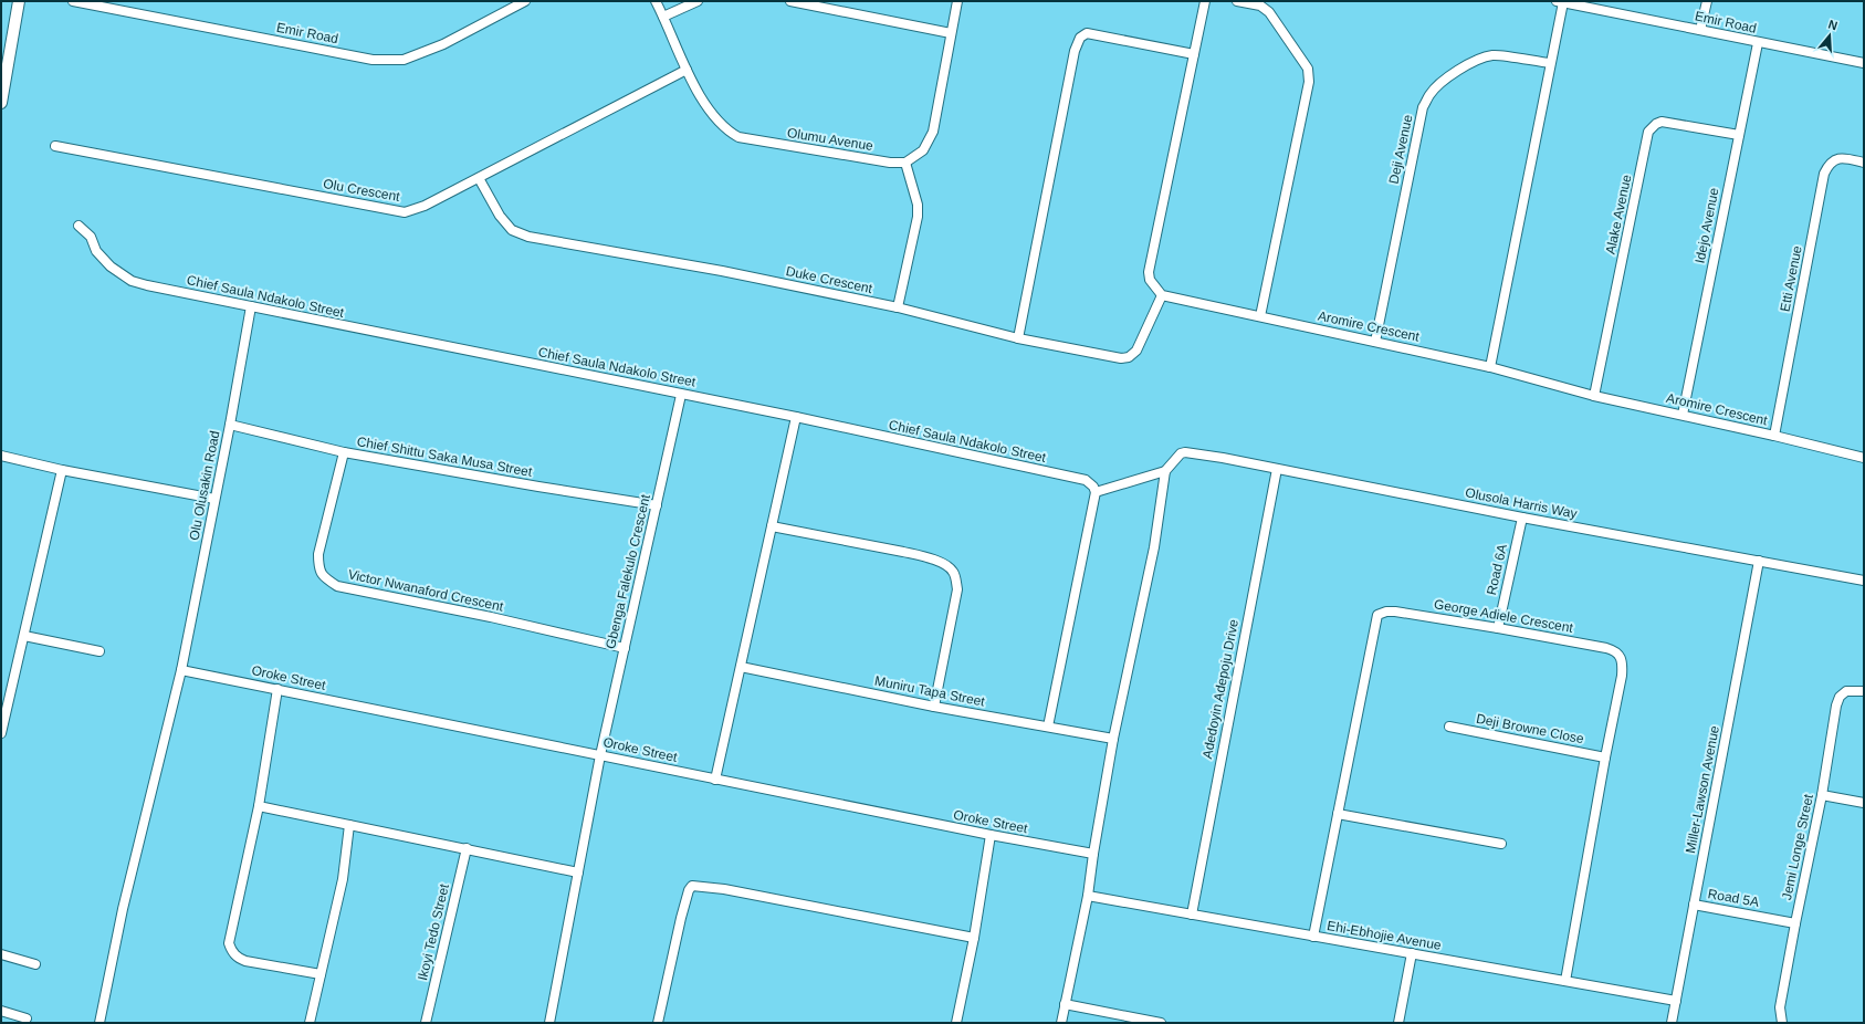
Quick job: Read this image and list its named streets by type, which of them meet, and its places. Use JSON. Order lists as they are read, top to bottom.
{
  "streets": {
    "street": [
      "Emir Road",
      "Olumu Avenue",
      "Deji Avenue",
      "Olu Crescent",
      "Alake Avenue",
      "Idejo Avenue",
      "Etti Avenue",
      "Duke Crescent",
      "Chief Saula Ndakolo Street",
      "Aromire Crescent",
      "Chief Shittu Saka Musa Street",
      "Olu Olusakin Road",
      "Olusola Harris Way",
      "Road 6A",
      "Gbenga Falekulo Crescent",
      "Victor Nwanaford Crescent",
      "George Adiele Crescent",
      "Oroke Street",
      "Adedoyin Adepoju Drive",
      "Muniru Tapa Street",
      "Deji Browne Close",
      "Miller-Lawson Avenue",
      "Jemi Longe Street",
      "Road 5A",
      "Ikoyi Tedo Street",
      "Ehi-Ebhojie Avenue"
    ]
  },
  "crossings": [
    ["Emir Road", "Idejo Avenue"],
    ["Olumu Avenue", "Olu Crescent"],
    ["Deji Avenue", "Aromire Crescent"],
    ["Olu Crescent", "Duke Crescent"],
    ["Alake Avenue", "Idejo Avenue"],
    ["Alake Avenue", "Aromire Crescent"],
    ["Idejo Avenue", "Aromire Crescent"],
    ["Etti Avenue", "Aromire Crescent"],
    ["Duke Crescent", "Aromire Crescent"],
    ["Chief Saula Ndakolo Street", "Olu Olusakin Road"],
    ["Chief Saula Ndakolo Street", "Gbenga Falekulo Crescent"],
    ["Chief Shittu Saka Musa Street", "Olu Olusakin Road"],
    ["Chief Shittu Saka Musa Street", "Gbenga Falekulo Crescent"],
    ["Chief Shittu Saka Musa Street", "Victor Nwanaford Crescent"],
    ["Olu Olusakin Road", "Oroke Street"],
    ["Olusola Harris Way", "Road 6A"],
    ["Olusola Harris Way", "Adedoyin Adepoju Drive"],
    ["Olusola Harris Way", "Miller-Lawson Avenue"],
    ["Road 6A", "George Adiele Crescent"],
    ["Gbenga Falekulo Crescent", "Victor Nwanaford Crescent"],
    ["Gbenga Falekulo Crescent", "Oroke Street"],
    ["George Adiele Crescent", "Deji Browne Close"],
    ["George Adiele Crescent", "Ehi-Ebhojie Avenue"],
    ["Adedoyin Adepoju Drive", "Ehi-Ebhojie Avenue"],
    ["Miller-Lawson Avenue", "Road 5A"],
    ["Miller-Lawson Avenue", "Ehi-Ebhojie Avenue"],
    ["Jemi Longe Street", "Road 5A"]
  ],
  "north": "top"
}
